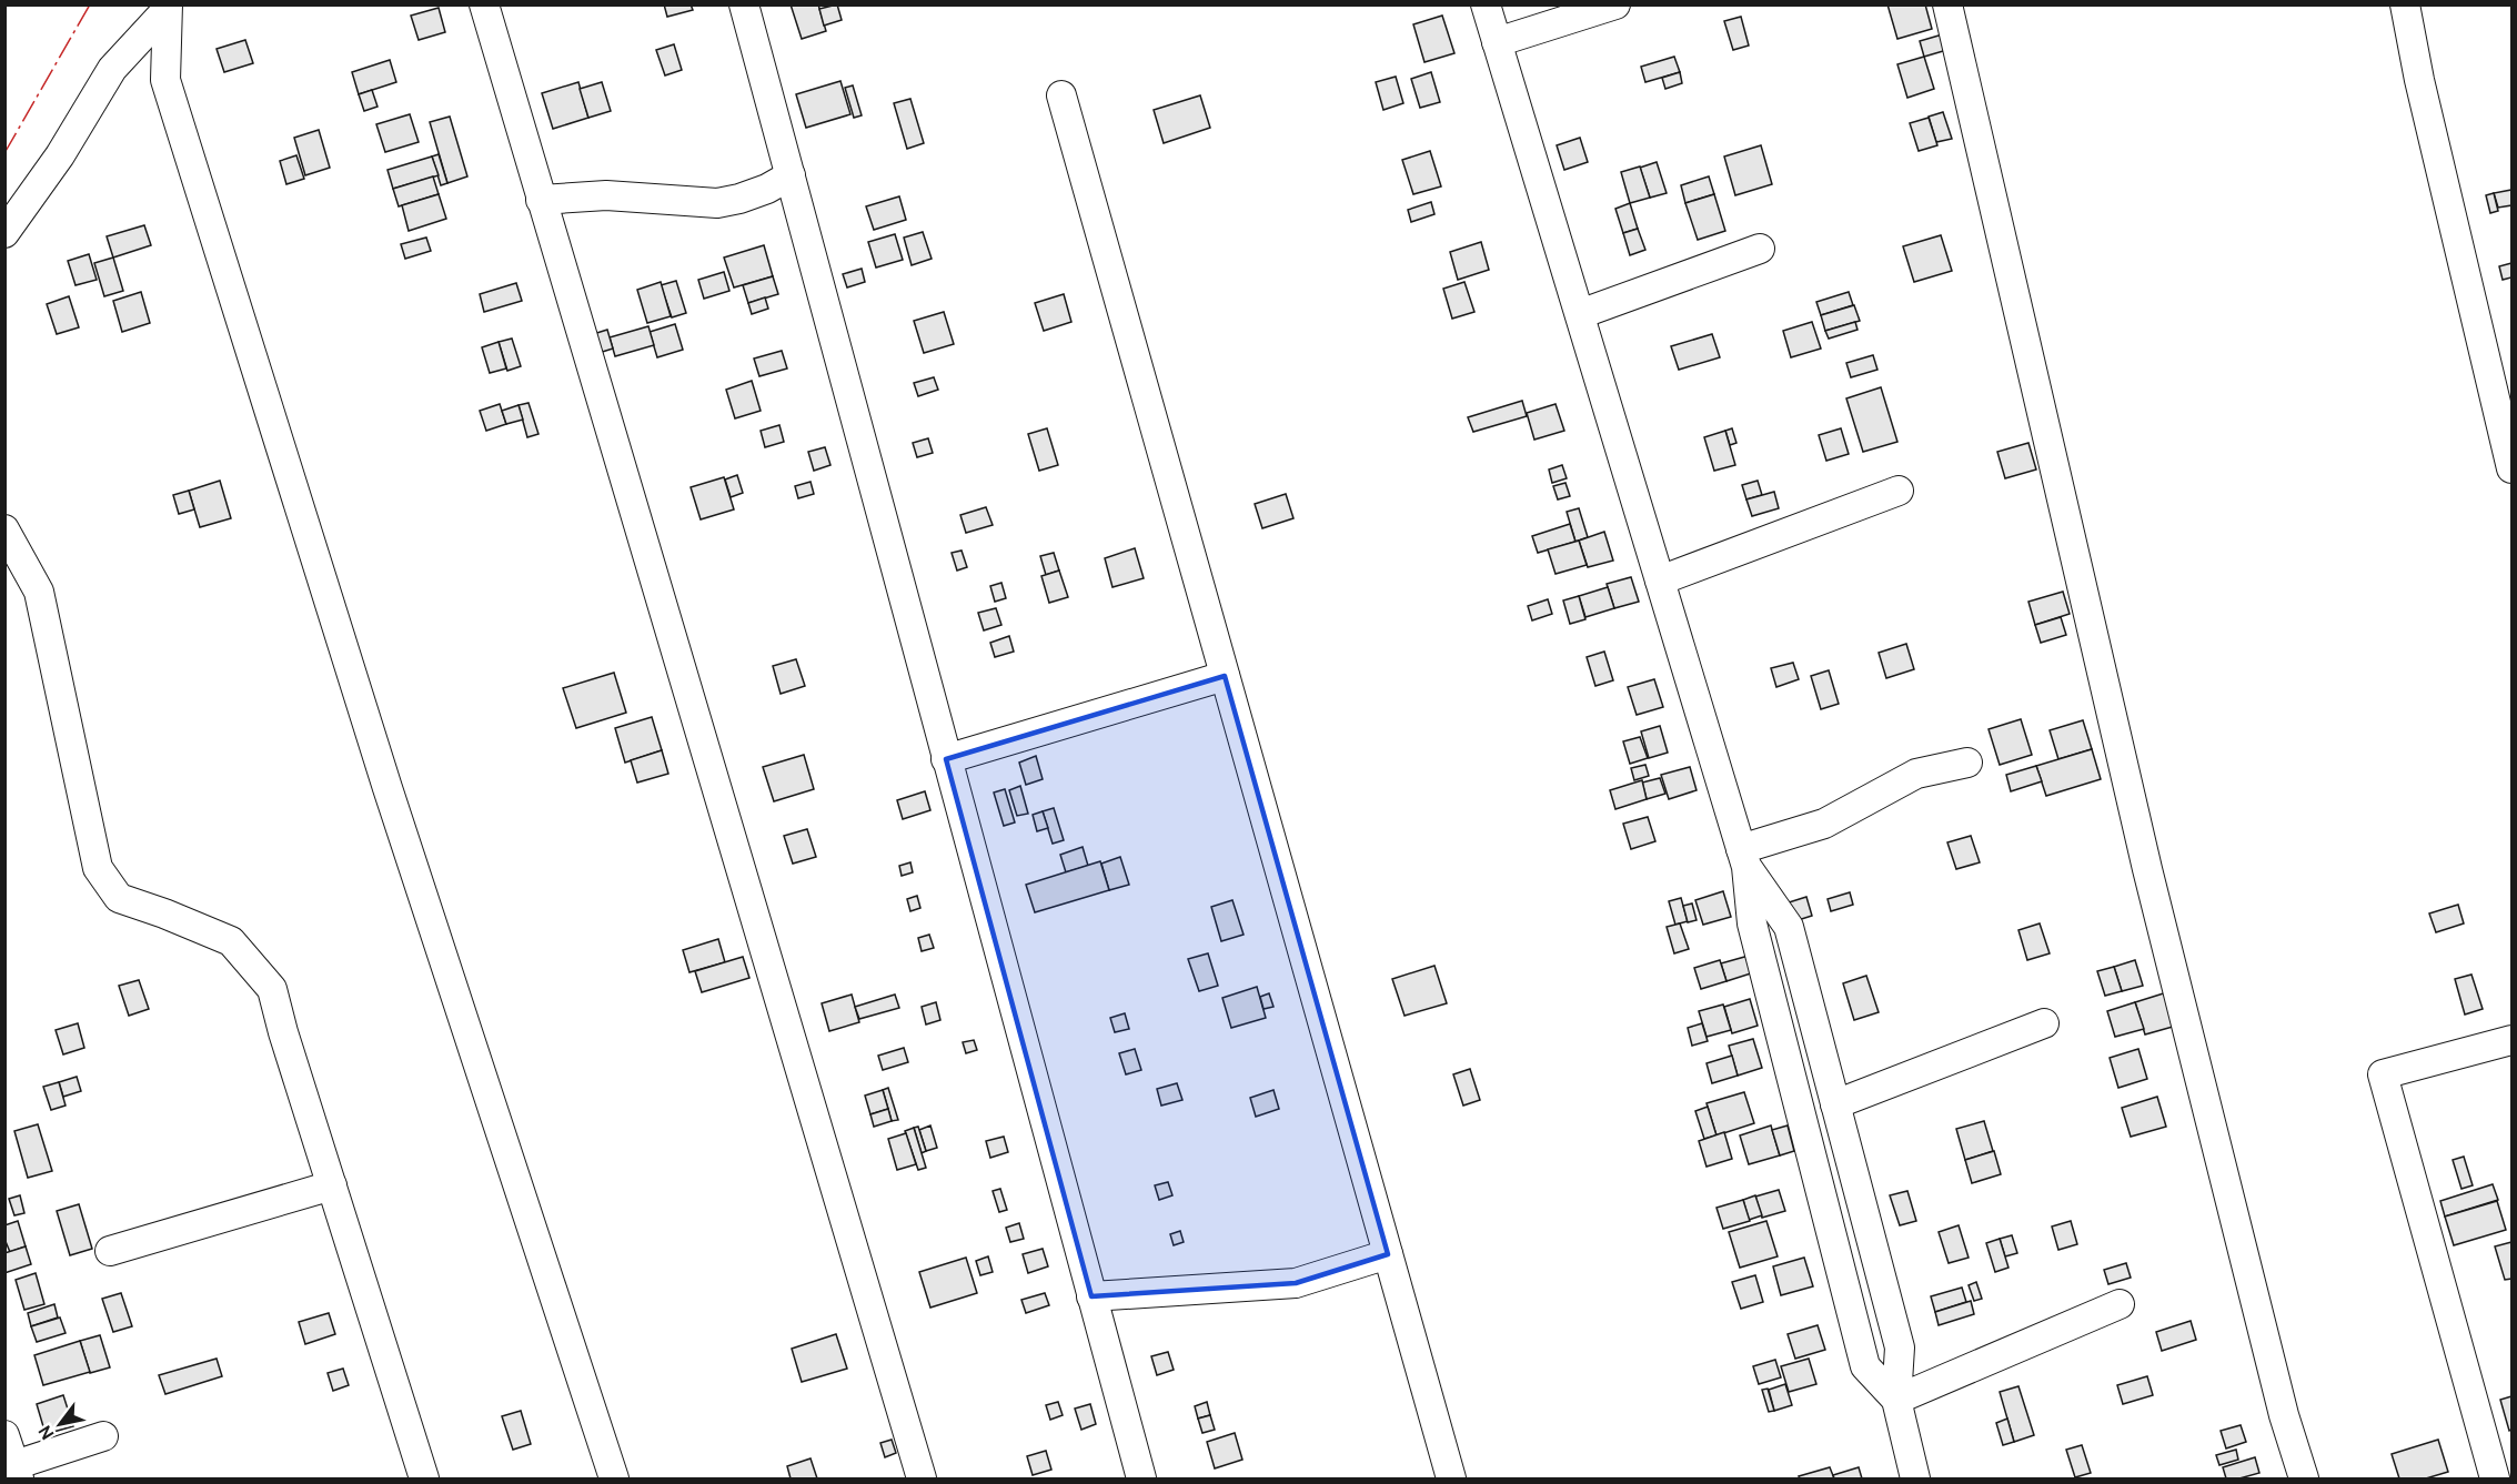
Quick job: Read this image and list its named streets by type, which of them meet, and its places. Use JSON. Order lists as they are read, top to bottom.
{
  "north": "bottom left"
}
